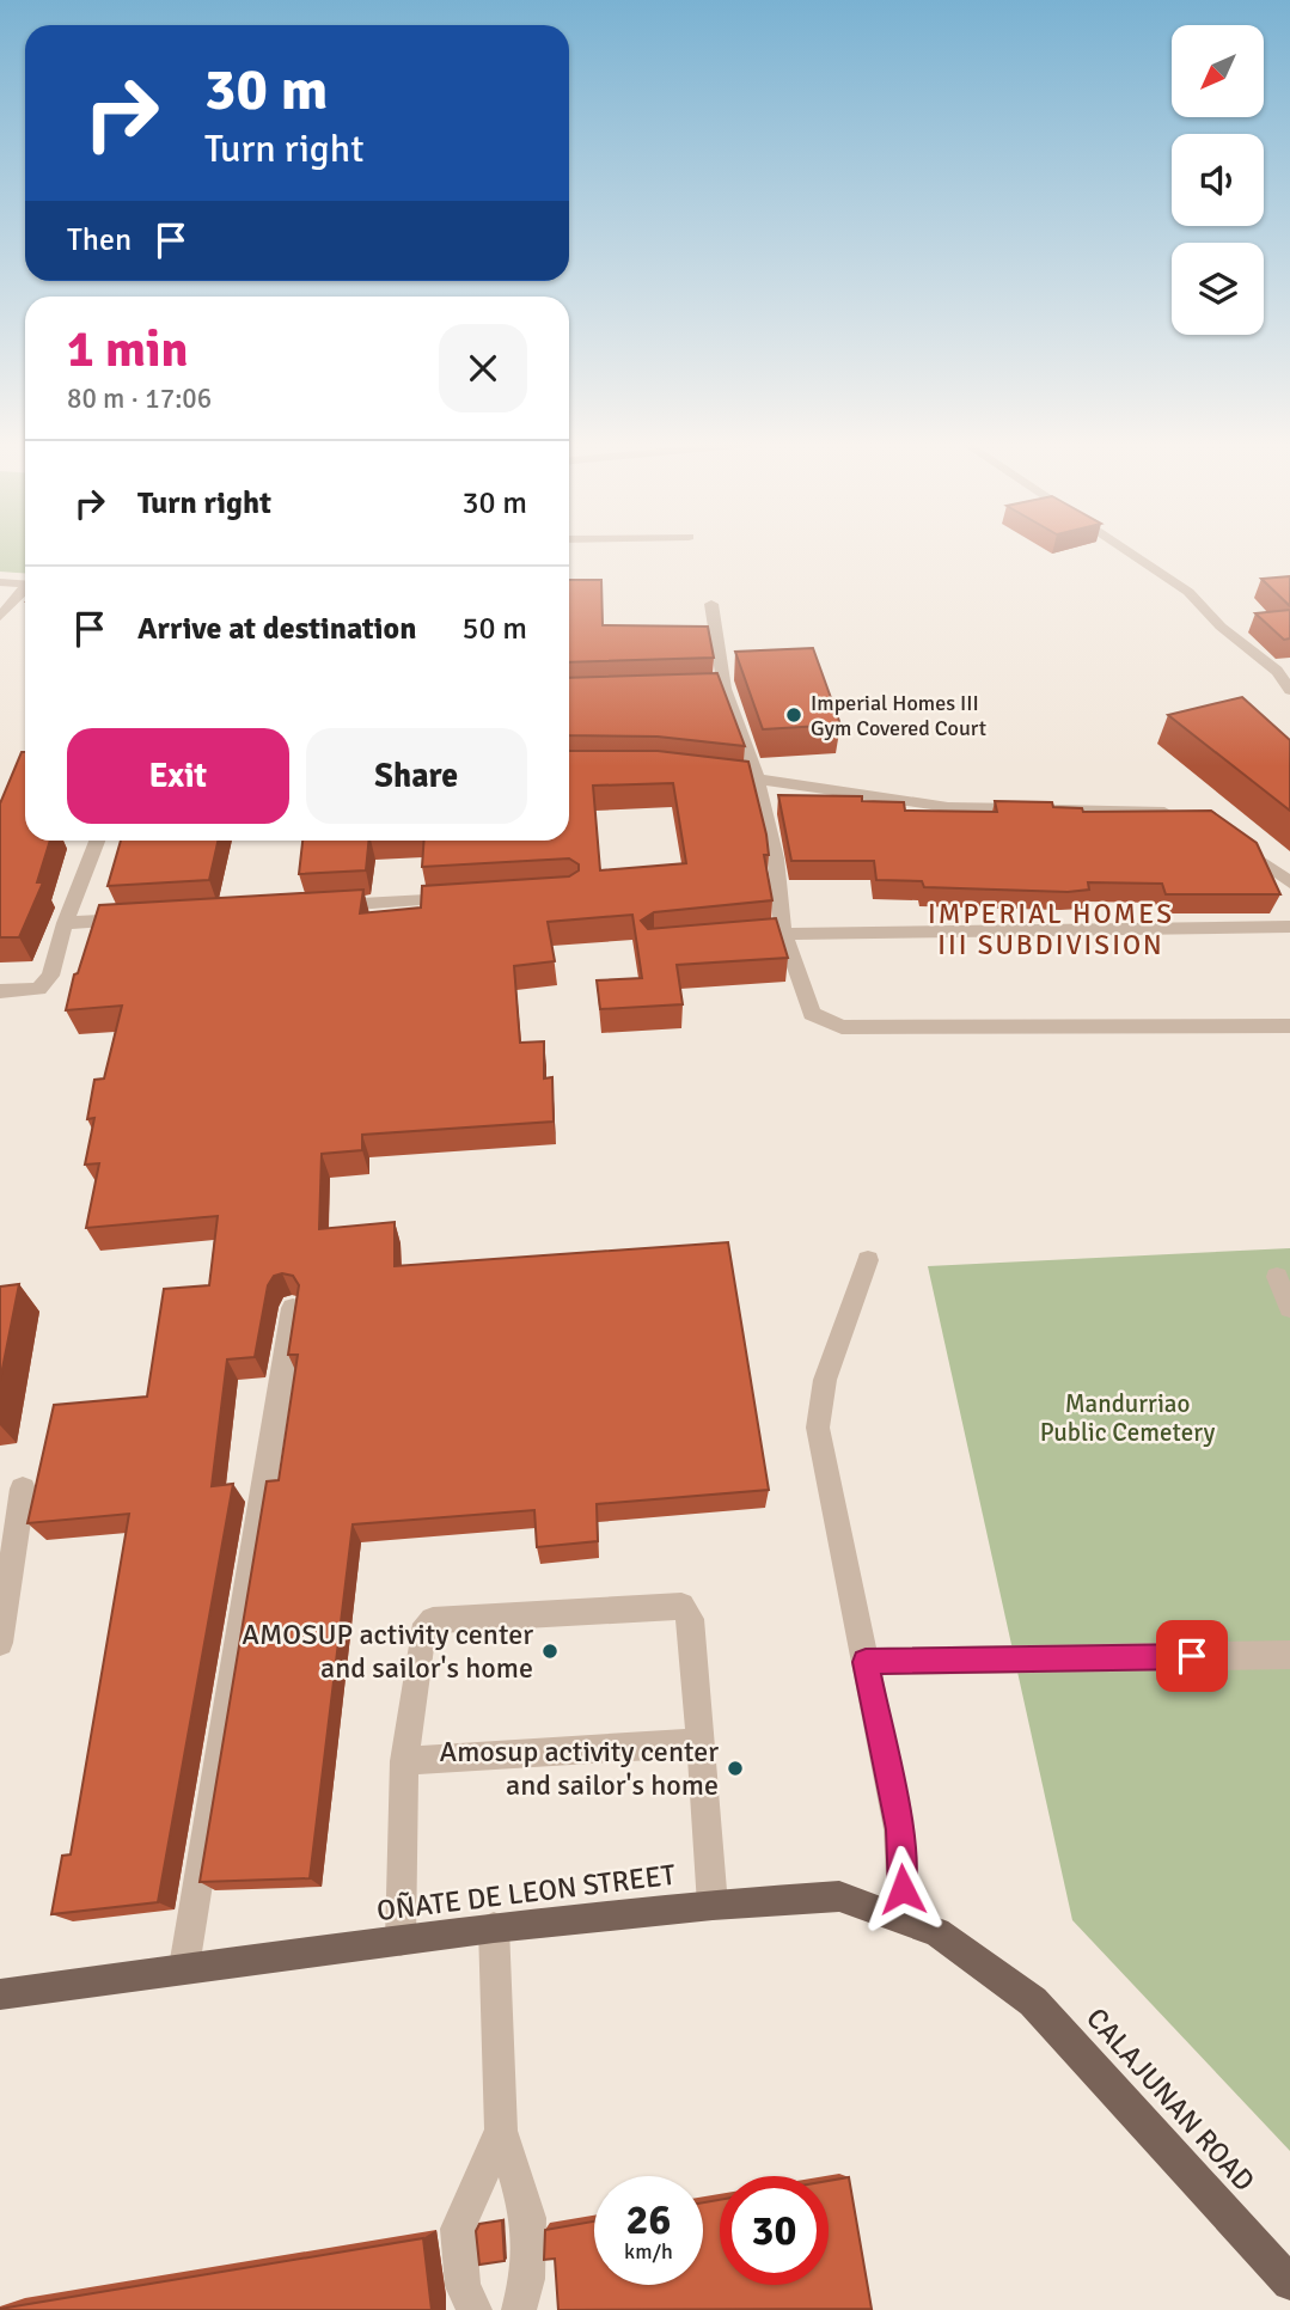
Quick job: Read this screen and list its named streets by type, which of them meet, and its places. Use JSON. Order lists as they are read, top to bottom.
{
  "streets": {
    "main road": ["OÑATE DE LEON STREET", "CALAJUNAN ROAD"]
  },
  "crossings": [
    ["OÑATE DE LEON STREET", "CALAJUNAN ROAD"]
  ],
  "districts": ["IMPERIAL HOMES III SUBDIVISION"],
  "parks": ["Mandurriao Public Cemetery"],
  "places": ["Imperial Homes III Gym Covered Court", "AMOSUP activity center and sailor's home", "Amosup activity center and sailor's home"],
  "north": "bottom left",
  "page": {
    "turn": ["30 m", "Turn right"],
    "then": "Then",
    "heading": ["1 min", "80 m · 17:06"],
    "list": [
      {
        "name": "Turn right",
        "value": "30 m"
      },
      {
        "name": "Arrive at destination",
        "value": "50 m"
      }
    ],
    "buttons": ["Exit", "Share"],
    "speed": "26 km/h",
    "limit": "30"
  }
}
